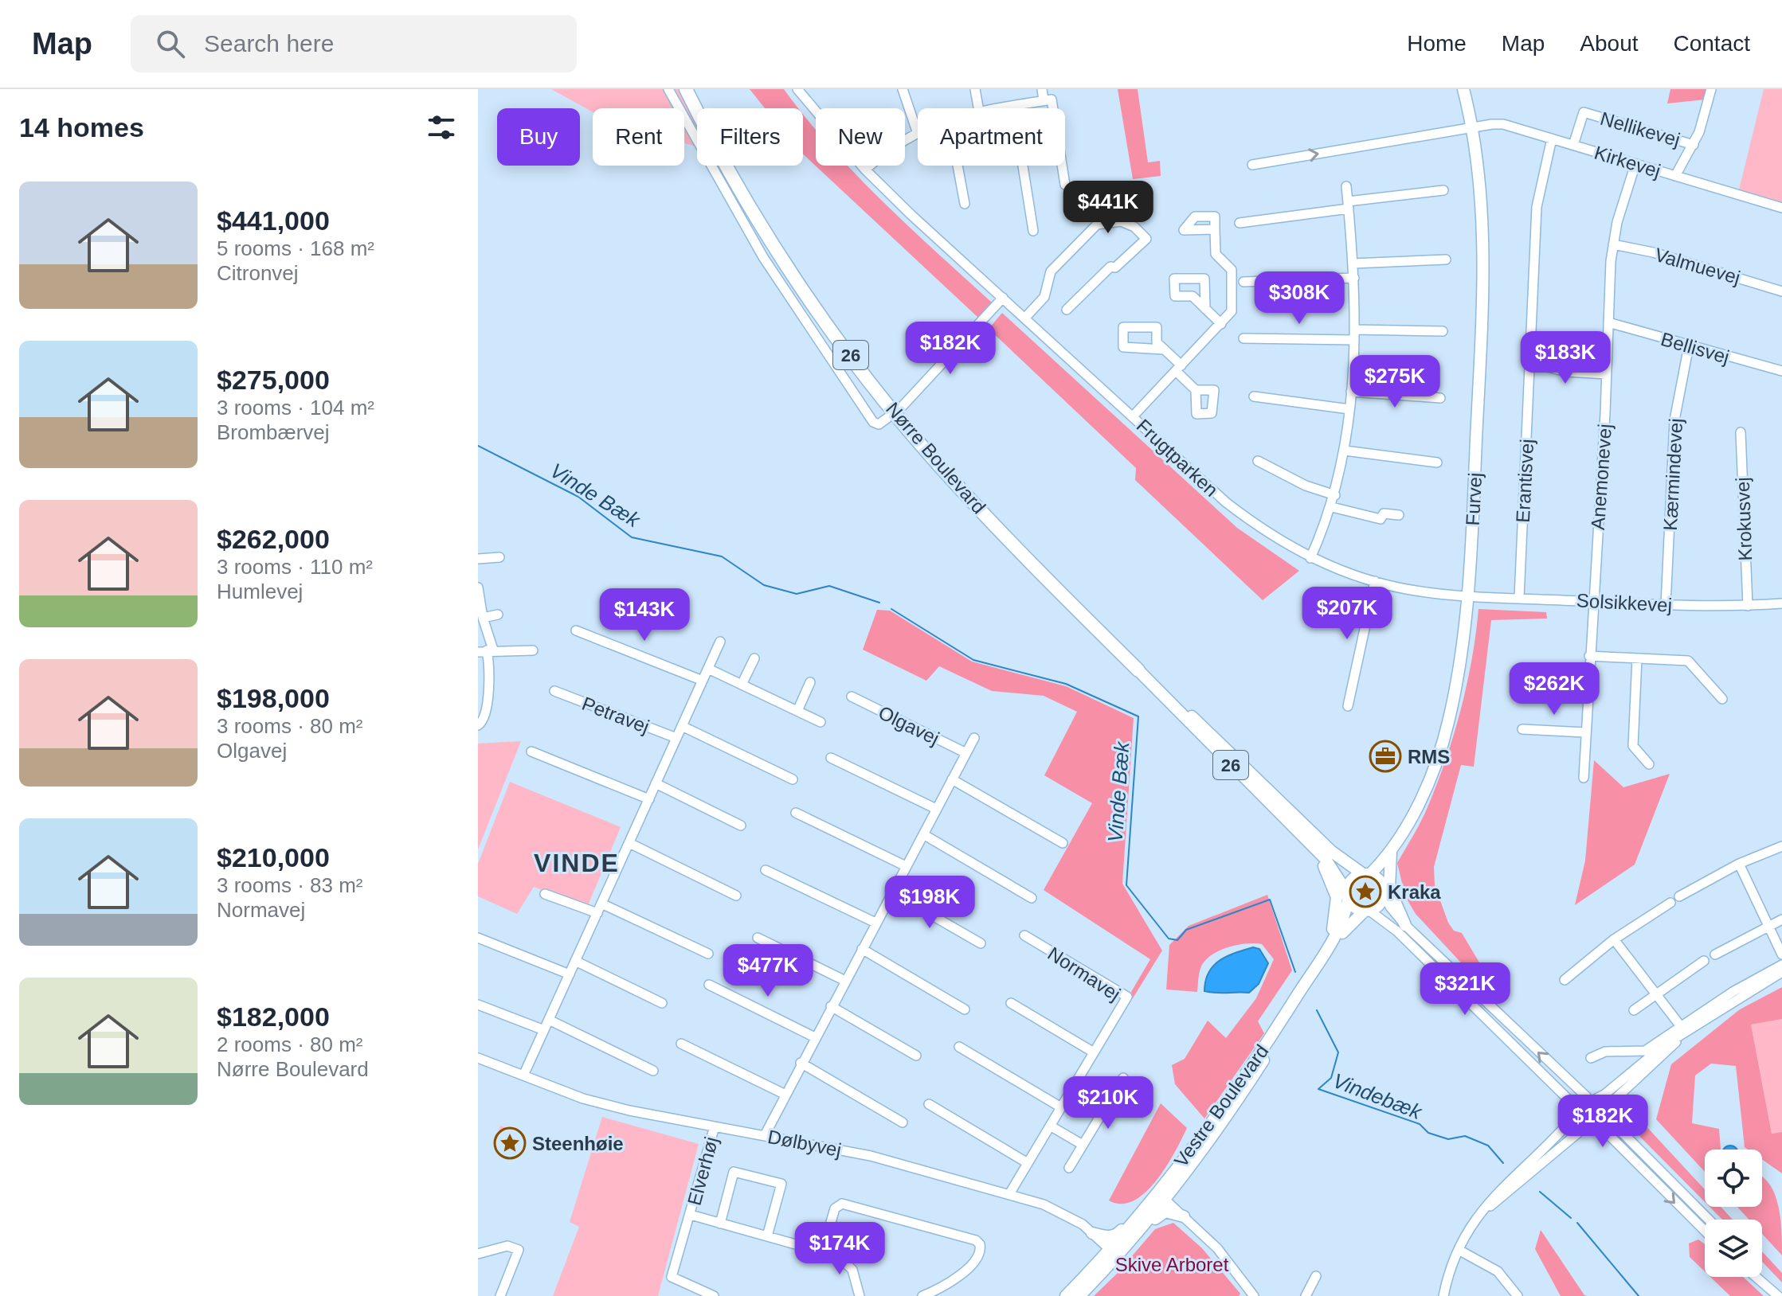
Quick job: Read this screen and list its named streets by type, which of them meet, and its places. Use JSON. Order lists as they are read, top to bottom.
{
  "streets": {
    "highway": ["26", "Nørre Boulevard"],
    "main road": ["Furvej", "Vestre Boulevard"],
    "street": [
      "Nellikevej",
      "Kirkevej",
      "Valmuevej",
      "Bellisvej",
      "Frugtparken",
      "Kærmindevej",
      "Anemonevej",
      "Erantisvej",
      "Krokusvej",
      "Solsikkevej",
      "Petravej",
      "Olgavej",
      "Normavej",
      "Dølbyvej",
      "Elverhøj"
    ]
  },
  "crossings": [
    ["Nellikevej", "Kirkevej"],
    ["Kirkevej", "Anemonevej"],
    ["Kirkevej", "Erantisvej"],
    ["Kirkevej", "Furvej"],
    ["Valmuevej", "Anemonevej"],
    ["Bellisvej", "Kærmindevej"],
    ["Bellisvej", "Anemonevej"],
    ["26", "Nørre Boulevard"],
    ["26", "Furvej"],
    ["26", "Vestre Boulevard"],
    ["Nørre Boulevard", "Furvej"],
    ["Nørre Boulevard", "Vestre Boulevard"],
    ["Frugtparken", "Furvej"],
    ["Frugtparken", "Solsikkevej"],
    ["Kærmindevej", "Solsikkevej"],
    ["Anemonevej", "Solsikkevej"],
    ["Erantisvej", "Solsikkevej"],
    ["Furvej", "Solsikkevej"],
    ["Furvej", "Vestre Boulevard"],
    ["Krokusvej", "Solsikkevej"],
    ["Normavej", "Dølbyvej"],
    ["Vestre Boulevard", "Dølbyvej"],
    ["Dølbyvej", "Elverhøj"]
  ],
  "districts": ["VINDE"],
  "water": ["Vinde Bæk", "Vindebæk"],
  "parks": ["Skive Arboret"],
  "places": {
    "office": ["RMS"],
    "place": ["Kraka", "Steenhøie"]
  },
  "page": {
    "header": "Map",
    "search": "Search here",
    "nav": [
      "Home",
      "Map",
      "About",
      "Contact"
    ],
    "heading": "14 homes",
    "chip": [
      "Buy",
      "Rent",
      "Filters",
      "New",
      "Apartment"
    ],
    "list": [
      {
        "name": "$441,000",
        "note": "5 rooms · 168 m² · Citronvej"
      },
      {
        "name": "$275,000",
        "note": "3 rooms · 104 m² · Brombærvej"
      },
      {
        "name": "$262,000",
        "note": "3 rooms · 110 m² · Humlevej"
      },
      {
        "name": "$198,000",
        "note": "3 rooms · 80 m² · Olgavej"
      },
      {
        "name": "$210,000",
        "note": "3 rooms · 83 m² · Normavej"
      },
      {
        "name": "$182,000",
        "note": "2 rooms · 80 m² · Nørre Boulevard"
      }
    ],
    "price": [
      "$441K",
      "$308K",
      "$182K",
      "$183K",
      "$275K",
      "$207K",
      "$143K",
      "$262K",
      "$198K",
      "$477K",
      "$321K",
      "$210K",
      "$182K",
      "$174K"
    ]
  }
}
